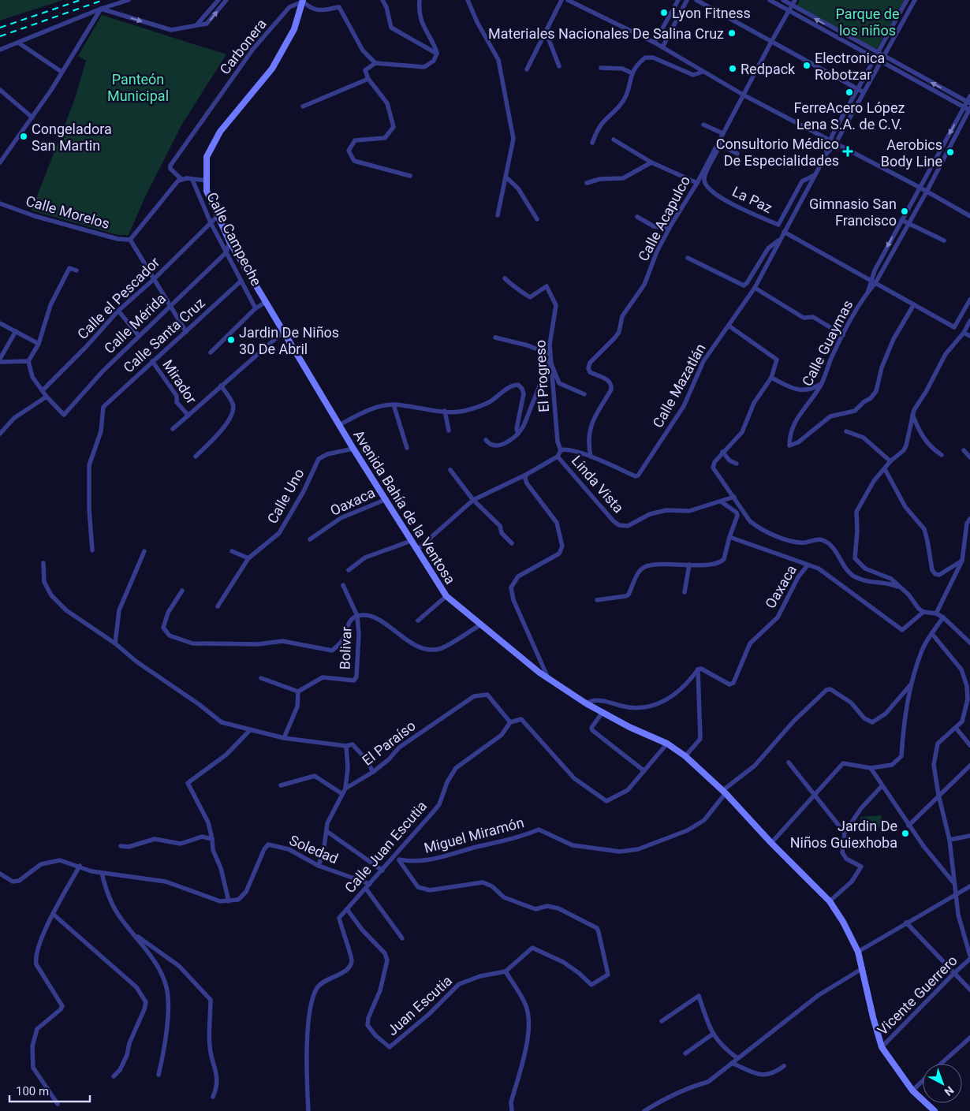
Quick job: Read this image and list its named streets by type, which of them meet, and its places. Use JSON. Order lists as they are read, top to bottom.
{
  "streets": {
    "main road": ["Avenida Bahía de la Ventosa"],
    "street": [
      "Carbonera",
      "La Paz",
      "Calle Morelos",
      "Calle Acapulco",
      "Calle Campeche",
      "Calle el Pescador",
      "Calle Mérida",
      "Calle Santa Cruz",
      "Calle Guaymas",
      "El Progreso",
      "Mirador",
      "Calle Mazatlán",
      "Linda Vista",
      "Calle Uno",
      "Oaxaca",
      "Bolivar",
      "El Paraíso",
      "Miguel Miramón",
      "Calle Juan Escutia",
      "Soledad",
      "Vicente Guerrero",
      "Juan Escutia"
    ]
  },
  "crossings": [
    ["Carbonera", "Avenida Bahía de la Ventosa"],
    ["La Paz", "Calle Acapulco"],
    ["La Paz", "Calle Mazatlán"],
    ["Calle Acapulco", "Calle Mazatlán"],
    ["Calle Campeche", "Calle el Pescador"],
    ["Calle Campeche", "Calle Mérida"],
    ["Calle Campeche", "Calle Santa Cruz"],
    ["Calle el Pescador", "Avenida Bahía de la Ventosa"],
    ["Calle Santa Cruz", "Mirador"],
    ["El Progreso", "Calle Mazatlán"],
    ["Calle Uno", "Avenida Bahía de la Ventosa"],
    ["Oaxaca", "Avenida Bahía de la Ventosa"],
    ["Avenida Bahía de la Ventosa", "Miguel Miramón"],
    ["Avenida Bahía de la Ventosa", "Vicente Guerrero"],
    ["El Paraíso", "Calle Juan Escutia"],
    ["El Paraíso", "Soledad"],
    ["Calle Juan Escutia", "Soledad"],
    ["Calle Juan Escutia", "Juan Escutia"]
  ],
  "parks": ["Parque de los niños", "Panteón Municipal"],
  "places": {
    "other": [
      "Lyon Fitness",
      "Materiales Nacionales De Salina Cruz",
      "Electronica Robotzar",
      "Redpack",
      "FerreAcero López Lena S.A. de C.V.",
      "Congeladora San Martin",
      "Aerobics Body Line",
      "Gimnasio San Francisco",
      "Jardin De Niños 30 De Abril",
      "Jardin De Niños Guiexhoba"
    ],
    "health": ["Consultorio Médico De Especialidades"]
  },
  "scale_bar": "100 m",
  "north": "bottom right"
}
